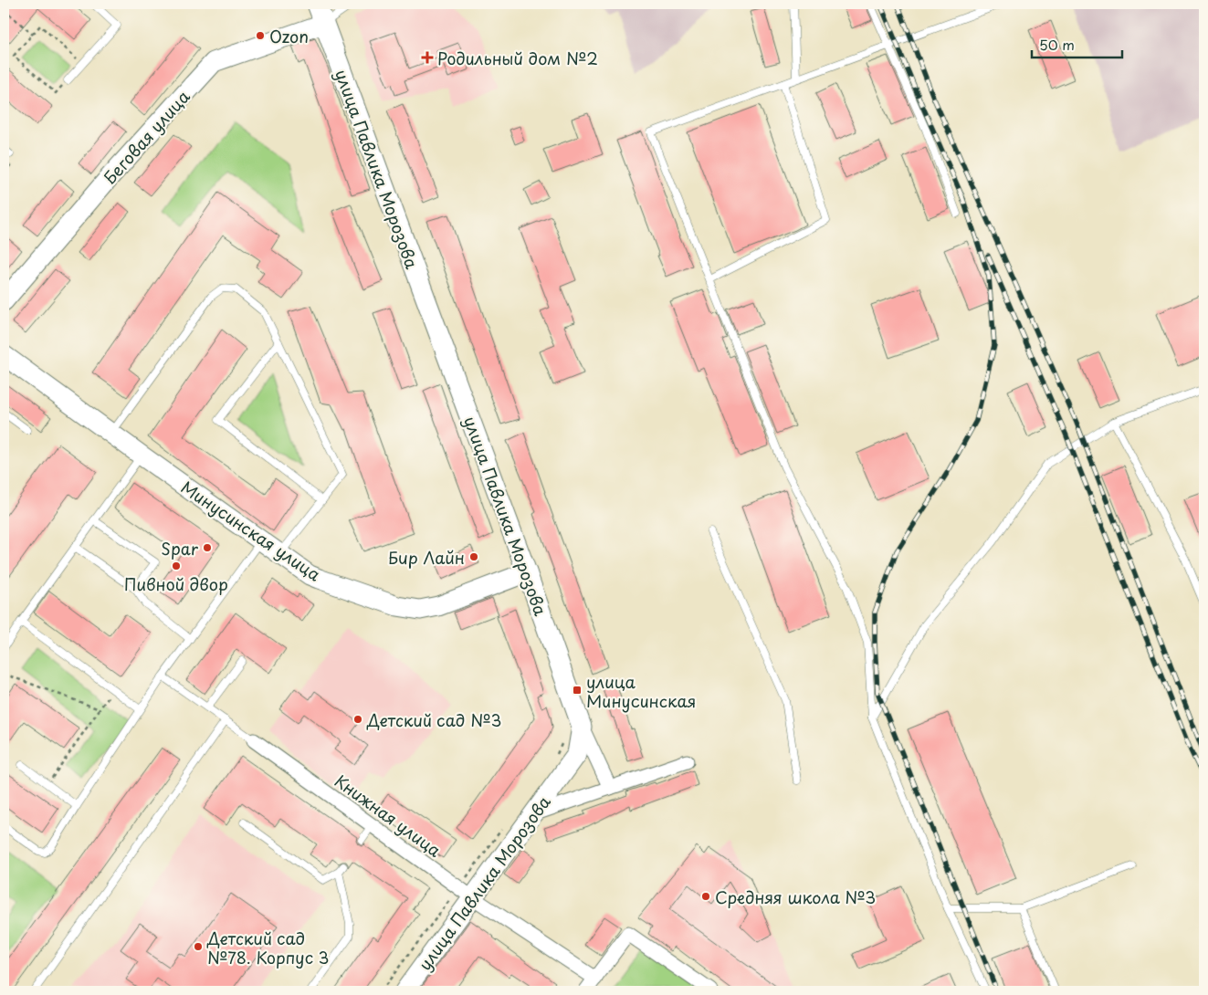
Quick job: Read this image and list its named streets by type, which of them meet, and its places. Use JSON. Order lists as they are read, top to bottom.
{
  "streets": {
    "street": [
      "Беговая улица",
      "улица Павлика Морозова",
      "Минусинская улица",
      "Книжная улица"
    ]
  },
  "crossings": [
    ["Беговая улица", "улица Павлика Морозова"],
    ["улица Павлика Морозова", "Минусинская улица"],
    ["улица Павлика Морозова", "Книжная улица"]
  ],
  "places": {
    "other": [
      "Ozon",
      "Spar",
      "Бир Лайн",
      "Пивной двор",
      "Детский сад №3",
      "Средняя школа №3",
      "Детский сад №78. Корпус 3"
    ],
    "health": ["Родильный дом №2"],
    "transit": ["улица Минусинская"]
  },
  "scale_bar": "50 m"
}
